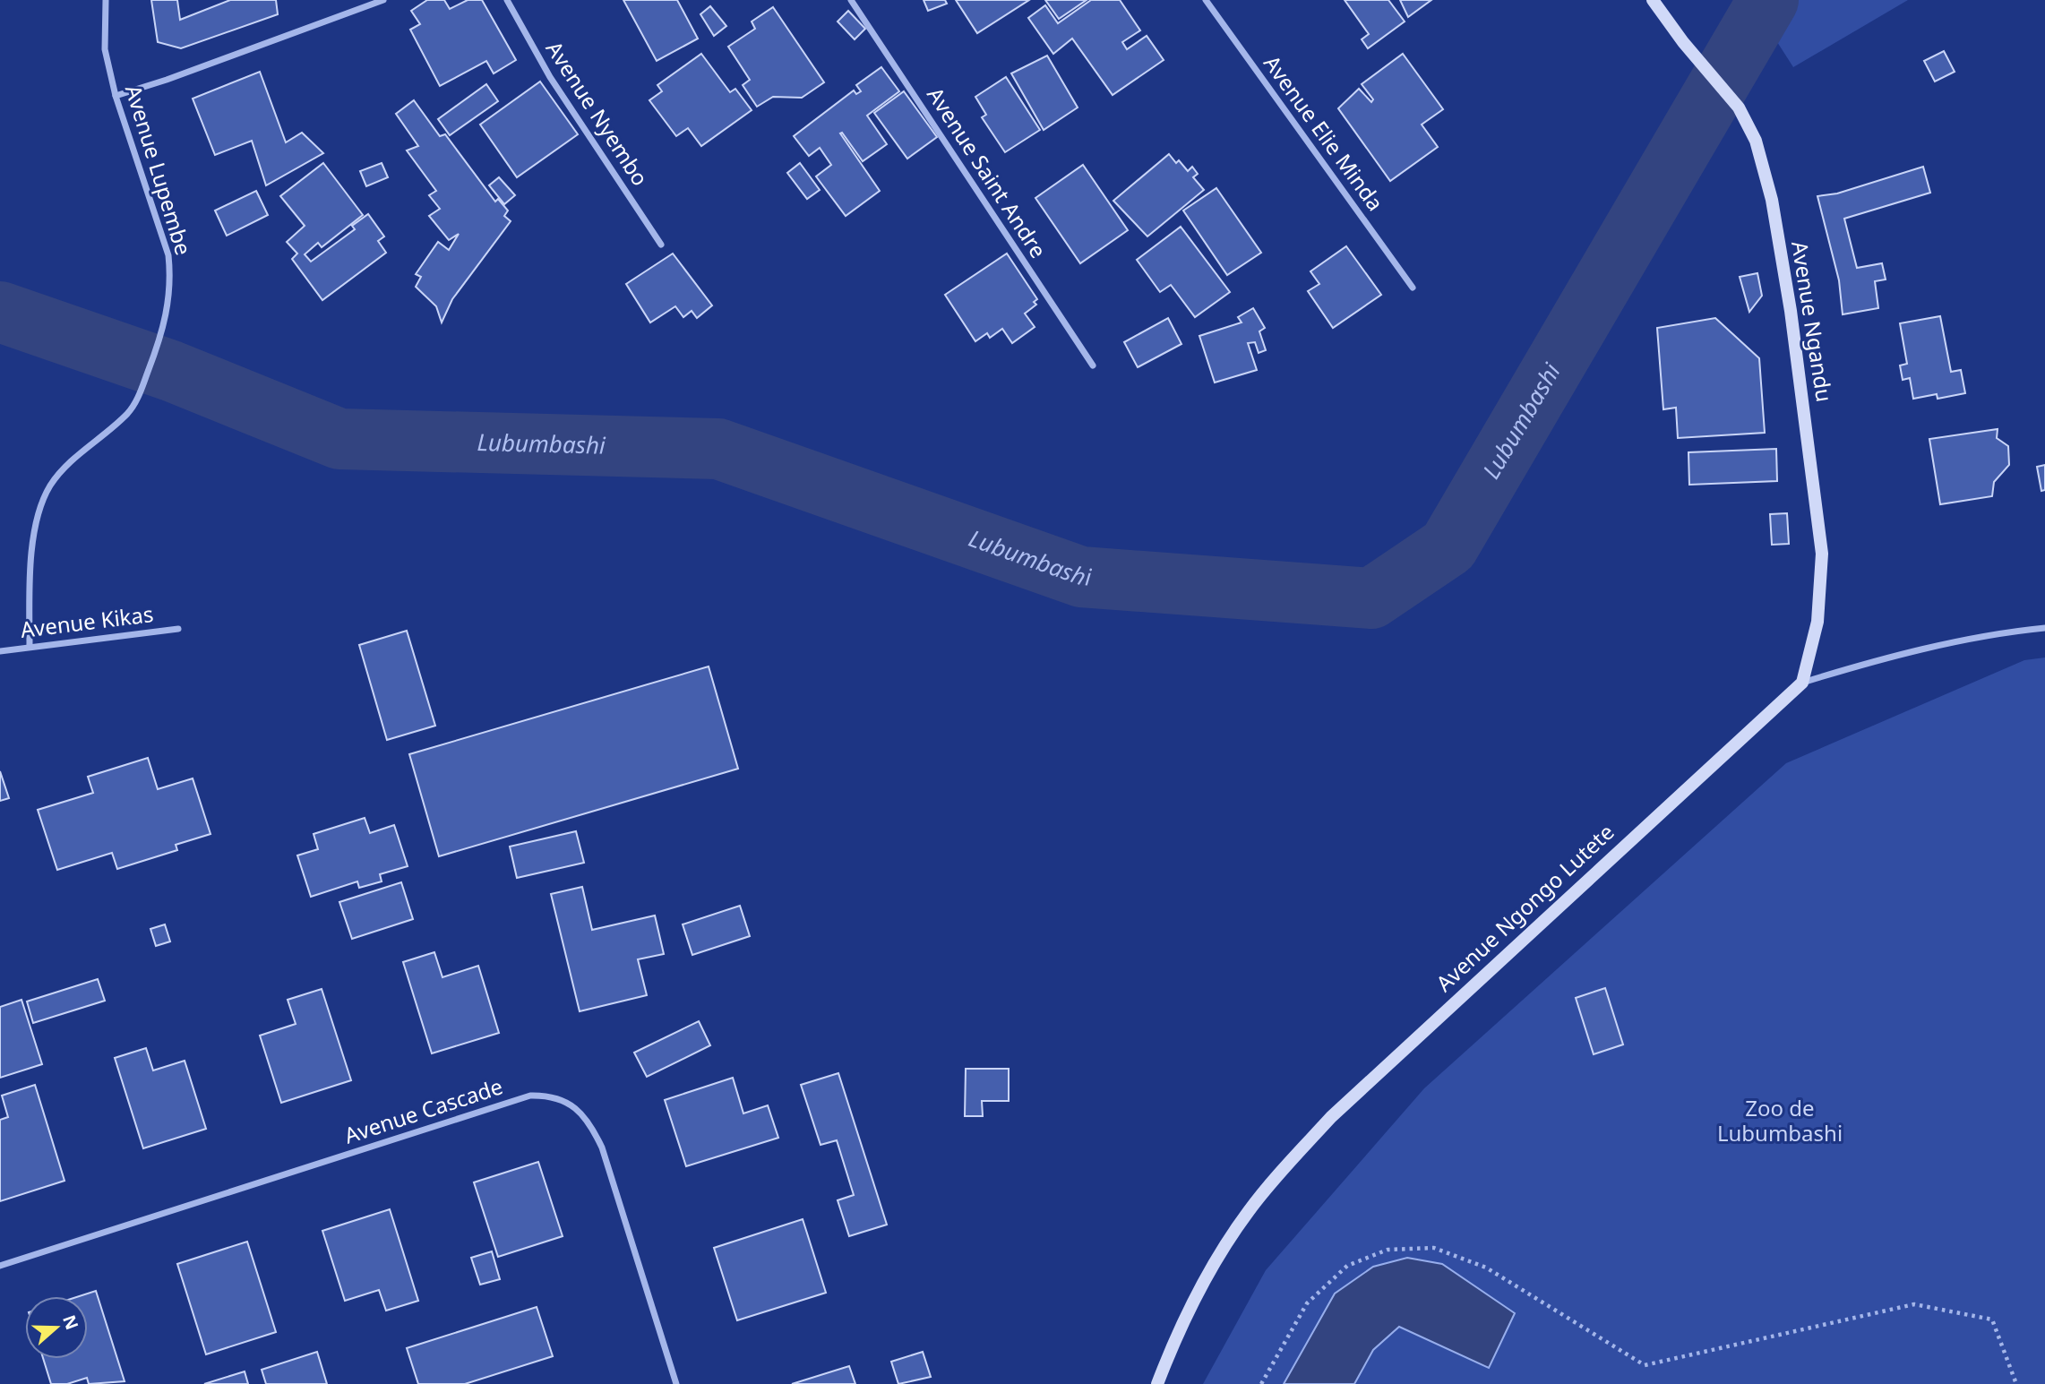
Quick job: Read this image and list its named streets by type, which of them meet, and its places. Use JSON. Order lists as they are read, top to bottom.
{
  "streets": {
    "street": [
      "Avenue Nyembo",
      "Avenue Elie Minda",
      "Avenue Lupembe",
      "Avenue Saint Andre",
      "Avenue Ngandu",
      "Avenue Kikas",
      "Avenue Ngongo Lutete",
      "Avenue Cascade"
    ]
  },
  "crossings": [
    ["Avenue Lupembe", "Avenue Kikas"],
    ["Avenue Ngandu", "Avenue Ngongo Lutete"]
  ],
  "water": ["Lubumbashi"],
  "parks": ["Zoo de Lubumbashi"],
  "north": "right"
}
